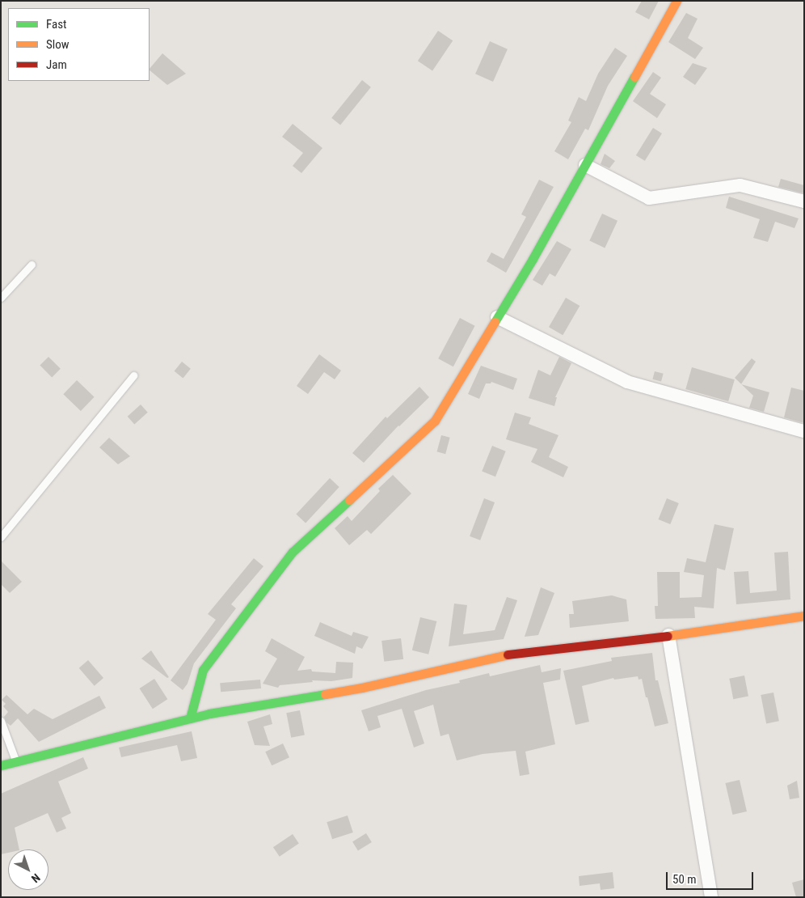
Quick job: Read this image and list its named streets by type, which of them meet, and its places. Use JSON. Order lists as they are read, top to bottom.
{
  "legend": ["Fast", "Slow", "Jam"],
  "scale_bar": "50 m",
  "north": "bottom right"
}
